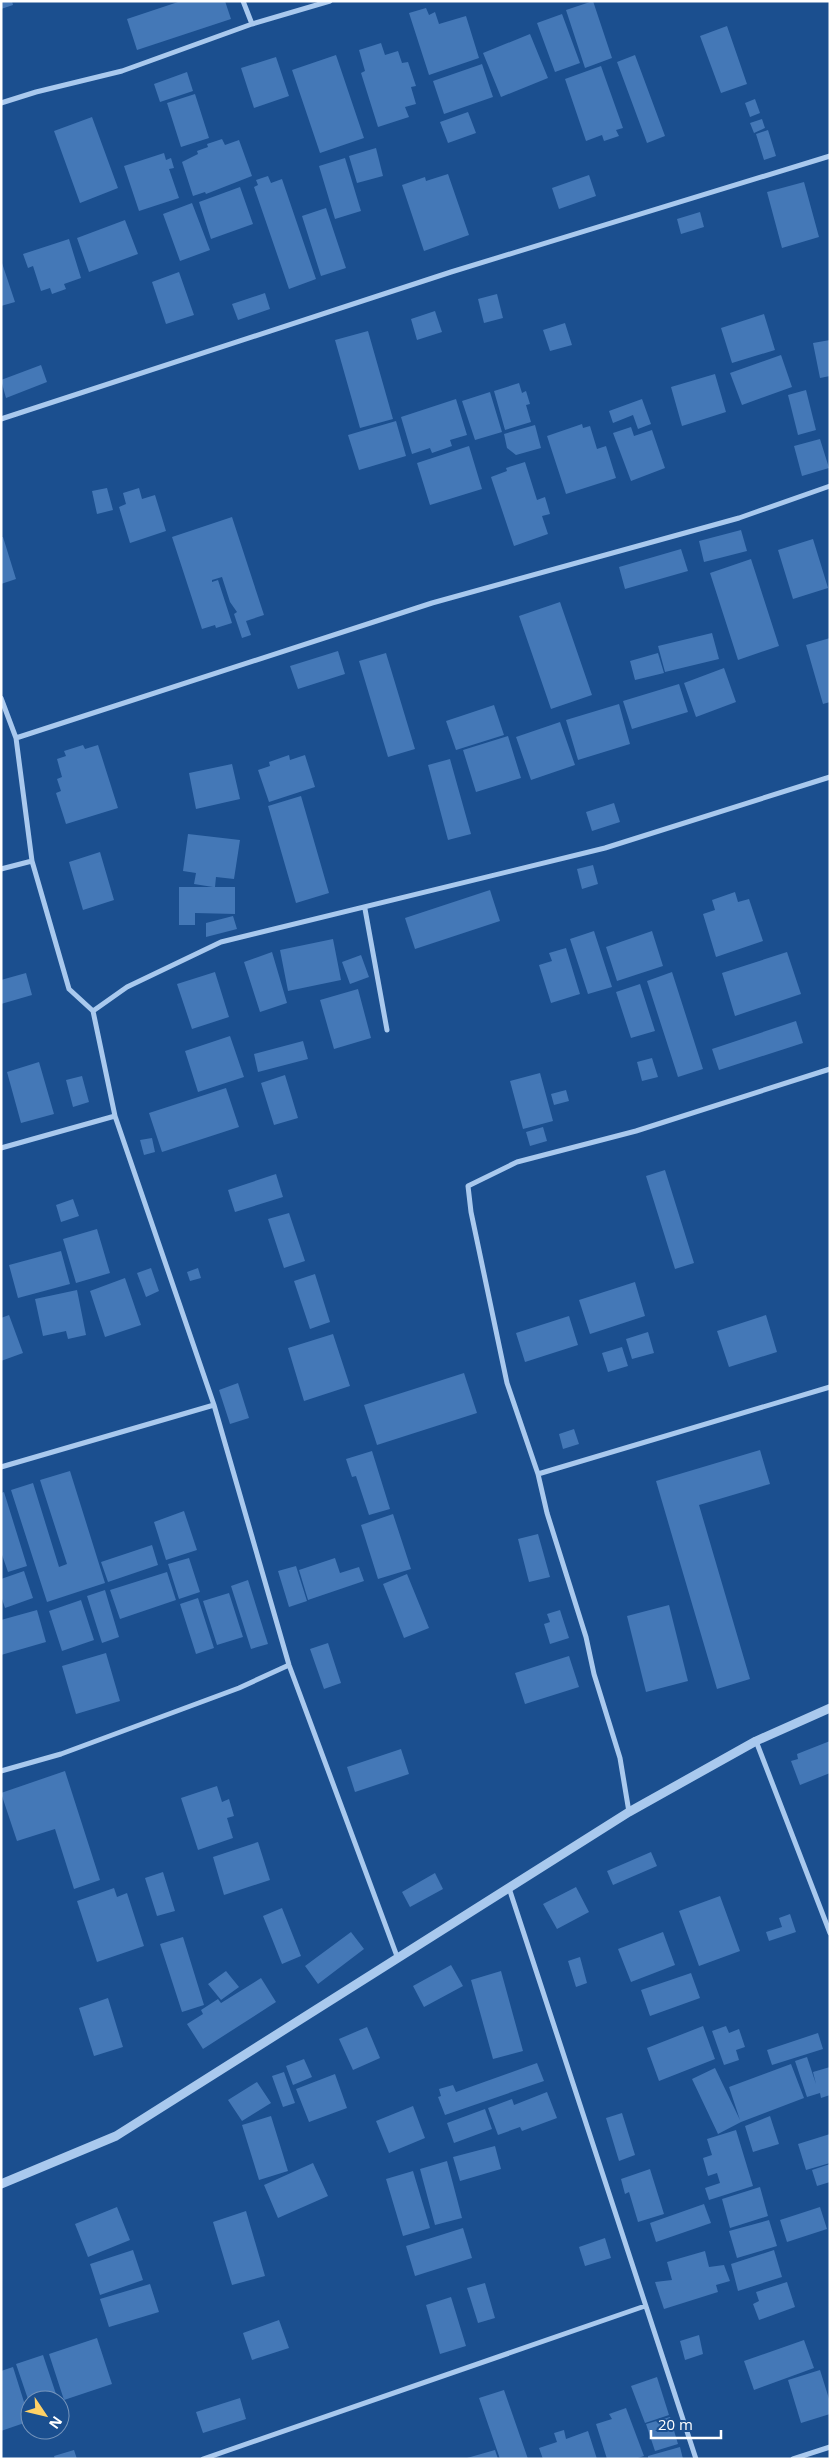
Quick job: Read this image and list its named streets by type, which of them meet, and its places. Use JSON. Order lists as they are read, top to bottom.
{
  "scale_bar": "20 m",
  "north": "bottom right"
}
